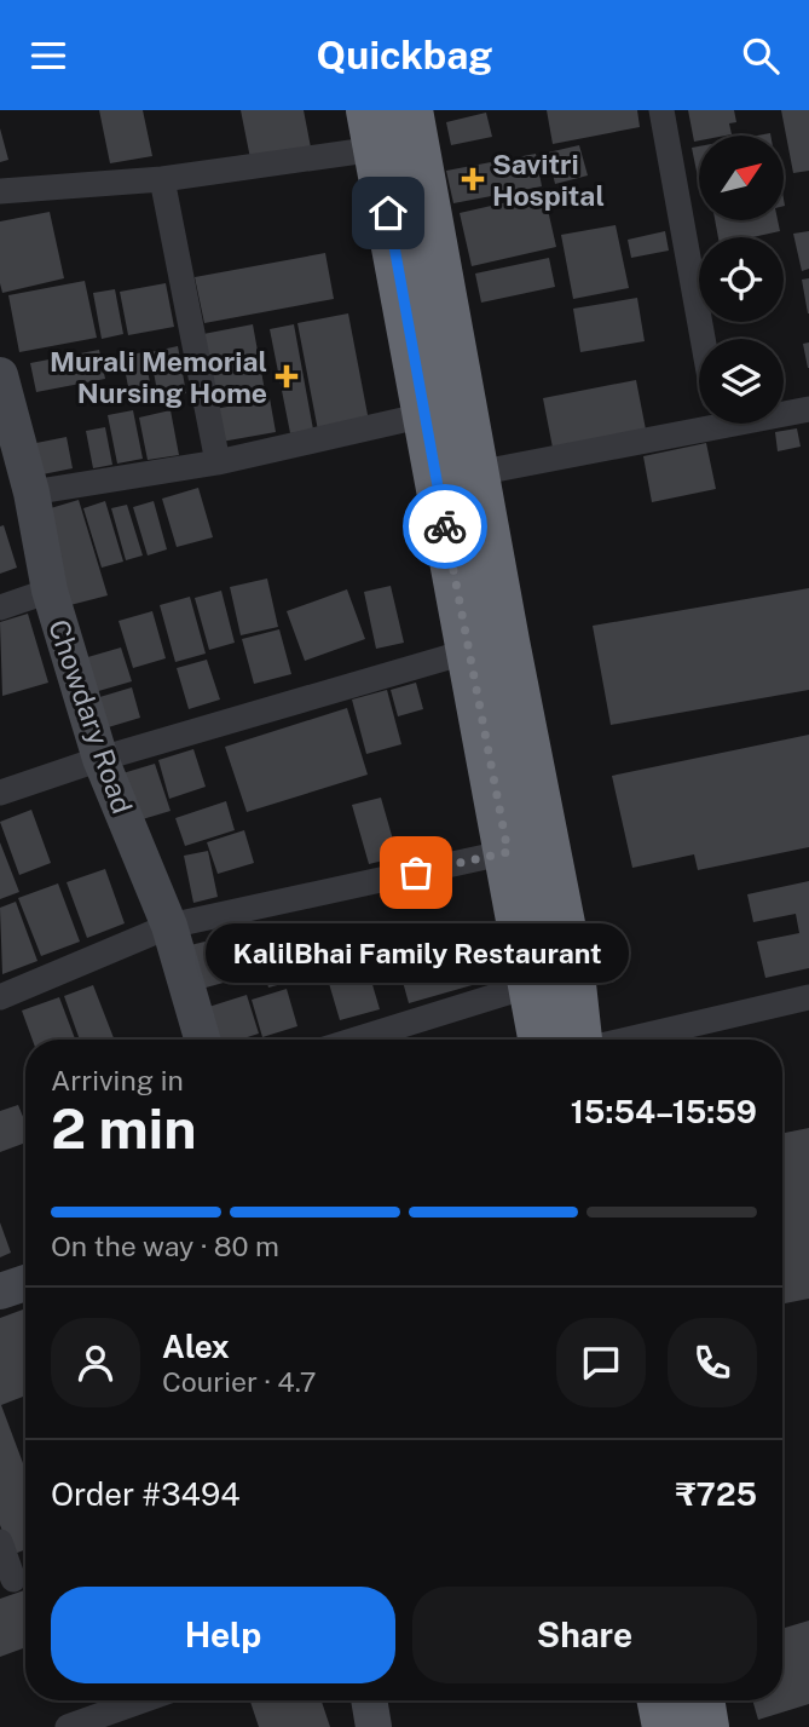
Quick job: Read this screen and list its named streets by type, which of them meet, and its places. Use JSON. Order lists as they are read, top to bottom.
{
  "streets": {
    "street": ["Chowdary Road"]
  },
  "places": {
    "health": ["Savitri Hospital", "Murali Memorial Nursing Home"],
    "other": ["KalilBhai Family Restaurant"]
  },
  "north": "top right",
  "page": {
    "header": "Quickbag",
    "bubble": "KalilBhai Family Restaurant",
    "heading": ["2 min", "Arriving in", "15:54–15:59"],
    "panel": [
      "Alex",
      "Courier · 4.7",
      "Order #3494",
      "₹725"
    ],
    "bar": "On the way · 80 m",
    "buttons": ["Help", "Share"]
  }
}
